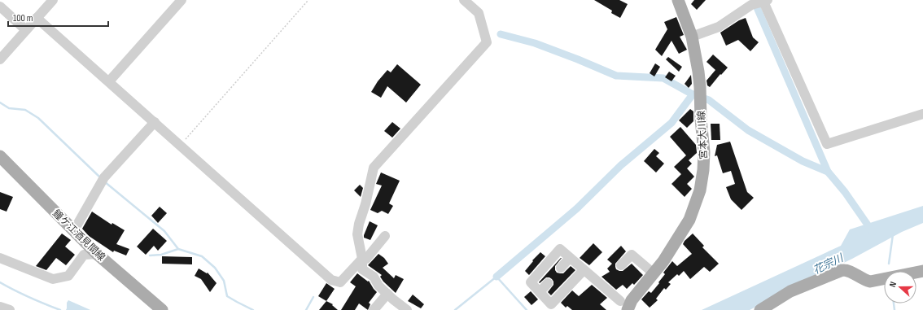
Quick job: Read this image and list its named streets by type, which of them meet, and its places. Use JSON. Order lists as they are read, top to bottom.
{
  "streets": {
    "main road": ["宮本大川線", "鐘ケ江酒見間線"]
  },
  "water": ["花宗川"],
  "scale_bar": "100 m",
  "north": "left"
}
